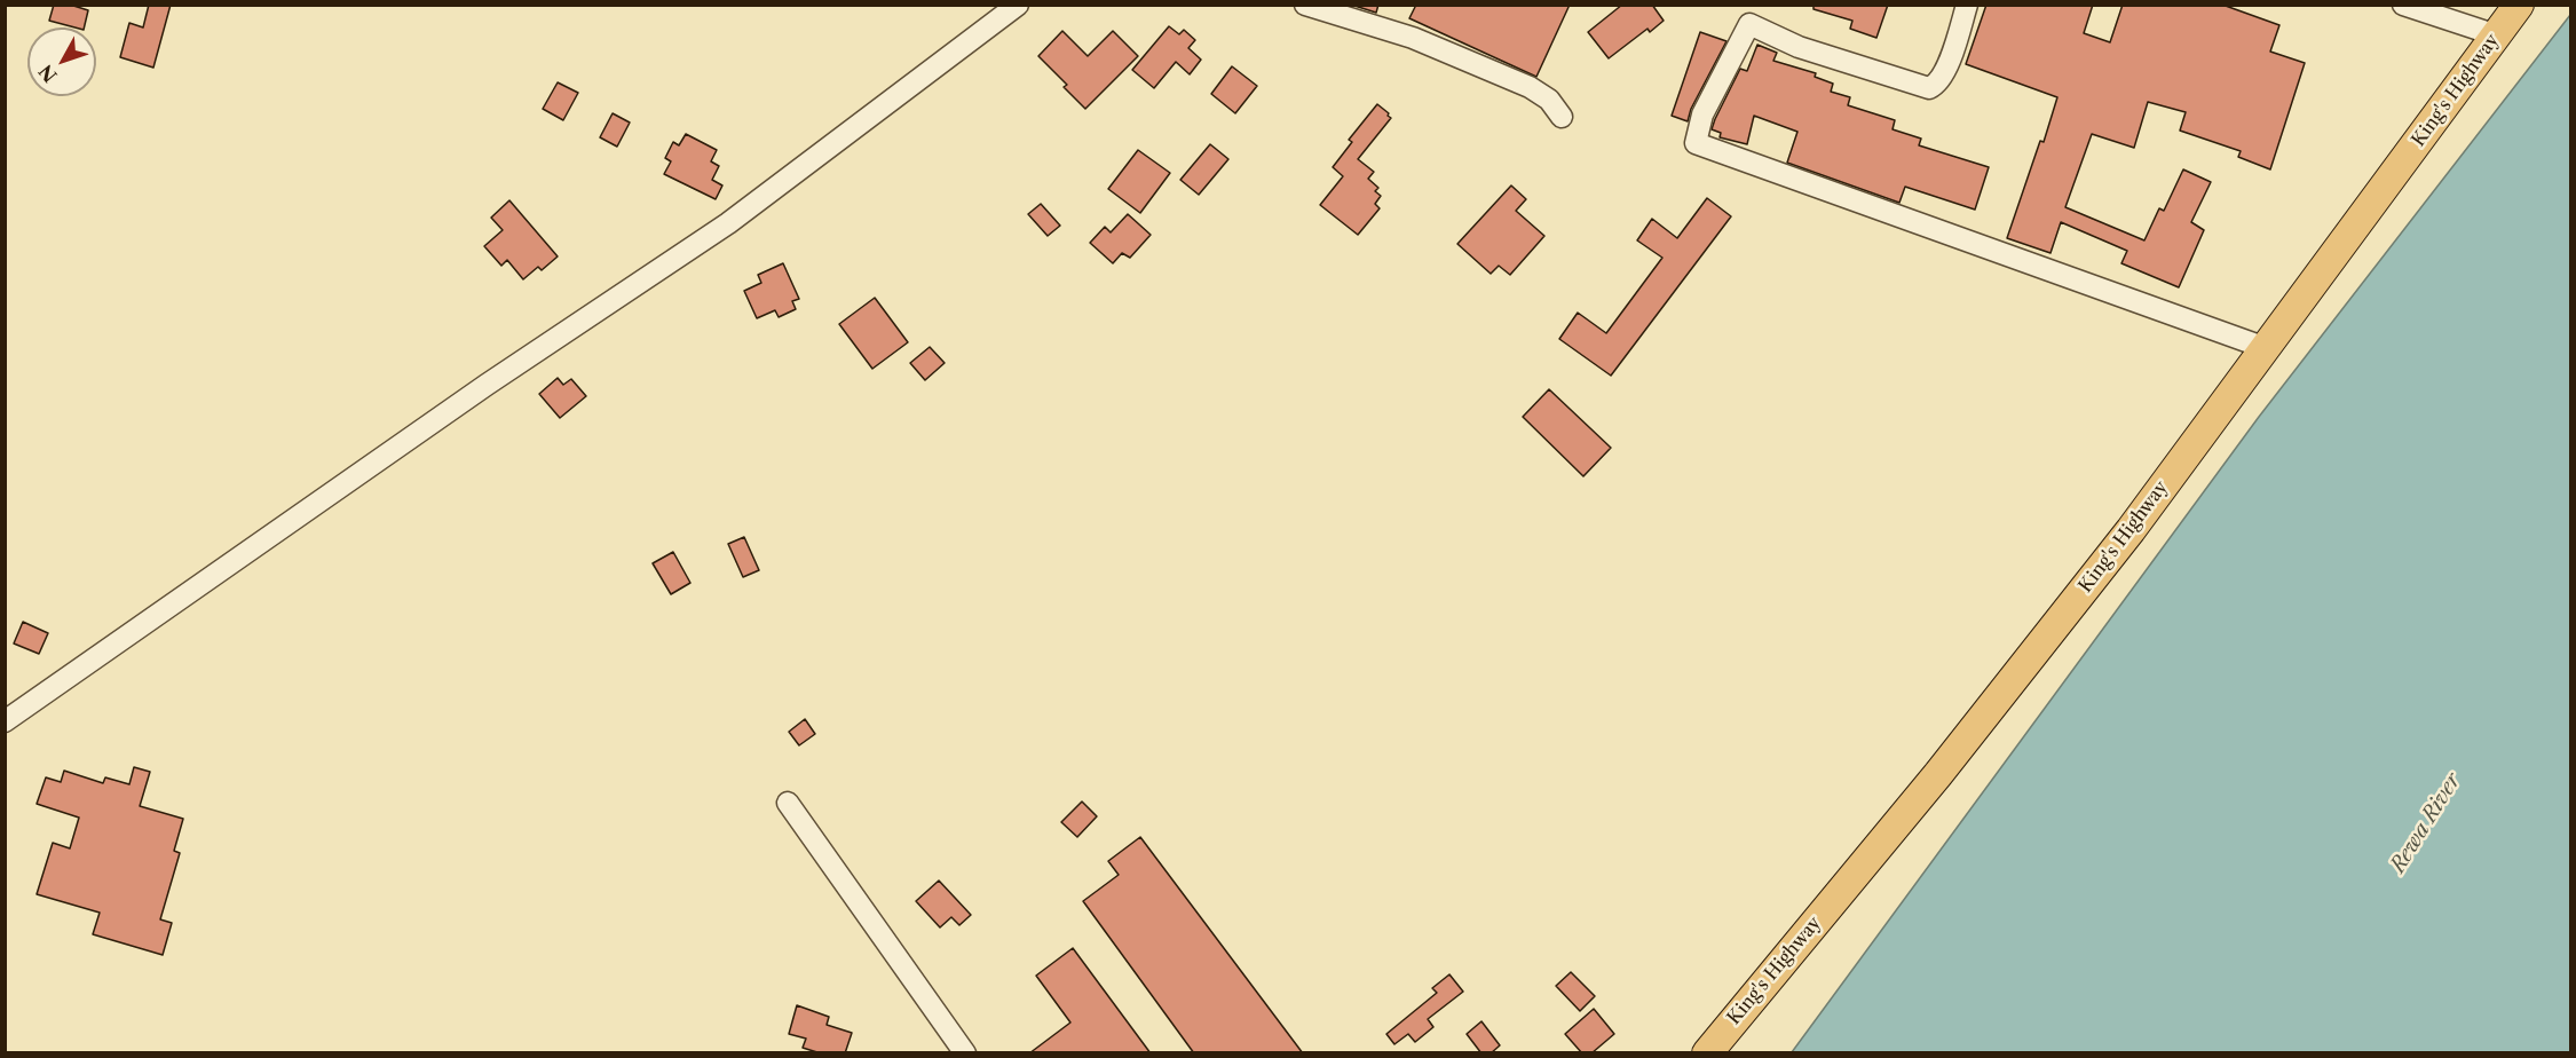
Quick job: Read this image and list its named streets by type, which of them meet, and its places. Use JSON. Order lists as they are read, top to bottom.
{
  "streets": {
    "highway": ["King's Highway"]
  },
  "water": ["Rewa River"],
  "north": "bottom left"
}
